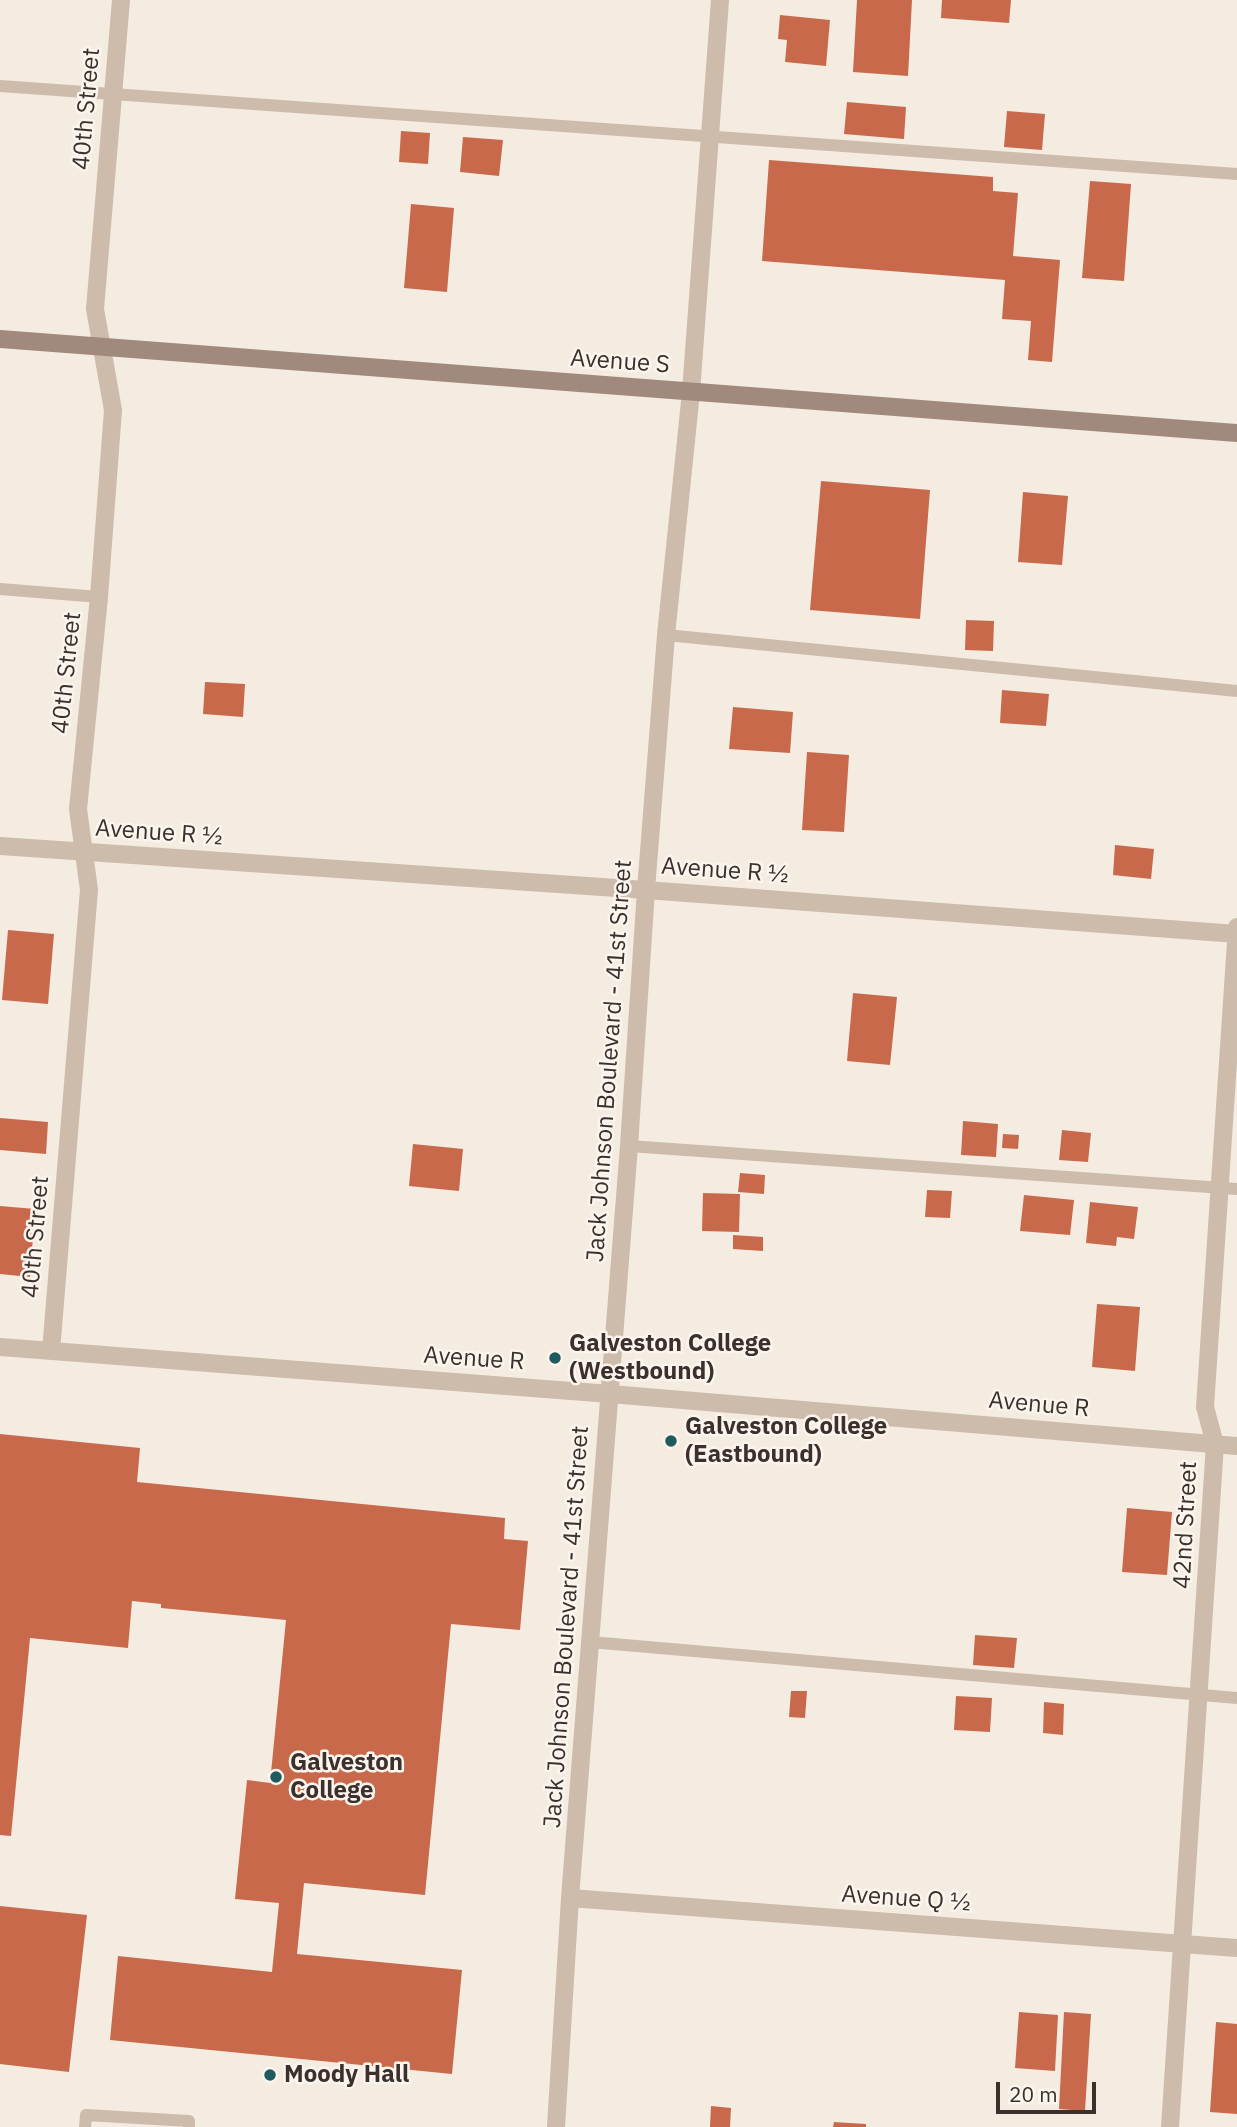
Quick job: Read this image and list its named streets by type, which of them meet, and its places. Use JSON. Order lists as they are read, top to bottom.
{
  "streets": {
    "main road": ["Avenue S"],
    "street": [
      "40th Street",
      "Avenue R ½",
      "Jack Johnson Boulevard - 41st Street",
      "Avenue R",
      "42nd Street",
      "Avenue Q ½"
    ]
  },
  "crossings": [
    ["40th Street", "Avenue S"],
    ["40th Street", "Avenue R ½"],
    ["40th Street", "Avenue R"],
    ["Avenue S", "Jack Johnson Boulevard - 41st Street"],
    ["Avenue R ½", "Jack Johnson Boulevard - 41st Street"],
    ["Avenue R ½", "42nd Street"],
    ["Jack Johnson Boulevard - 41st Street", "Avenue R"],
    ["Jack Johnson Boulevard - 41st Street", "Avenue Q ½"],
    ["Avenue R", "42nd Street"],
    ["42nd Street", "Avenue Q ½"]
  ],
  "places": [
    "Galveston College (Westbound)",
    "Galveston College (Eastbound)",
    "Galveston College",
    "Moody Hall"
  ],
  "scale_bar": "20 m"
}
